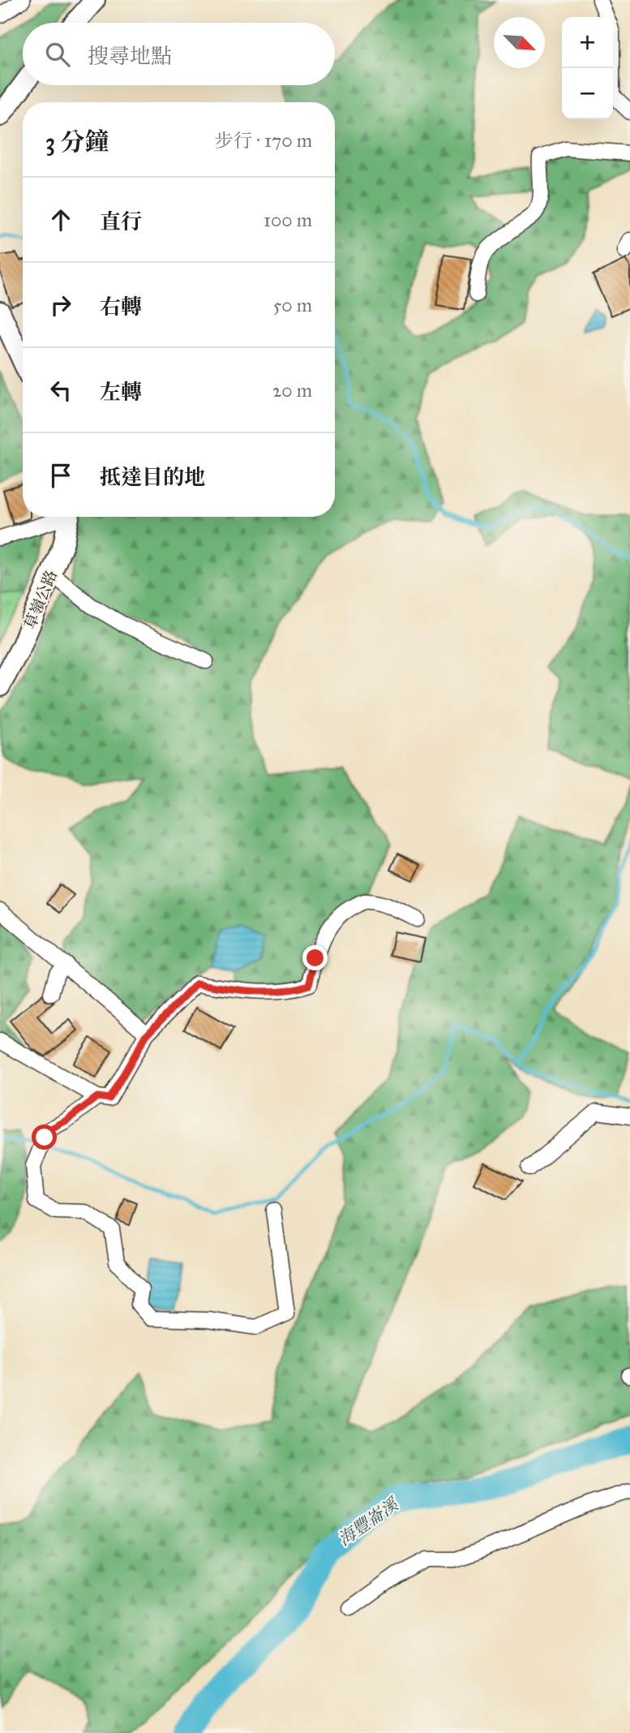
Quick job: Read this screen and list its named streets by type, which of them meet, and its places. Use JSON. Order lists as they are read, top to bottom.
{
  "streets": {
    "main road": ["草嶺公路"]
  },
  "water": ["海豐崙溪"],
  "north": "bottom right",
  "page": {
    "map_buttons": ["+", "−"],
    "search": "搜尋地點",
    "heading": ["3 分鐘", "步行 · 170 m"],
    "list": [
      ["直行", "100 m"],
      ["右轉", "50 m"],
      ["左轉", "20 m"],
      "抵達目的地"
    ]
  }
}
